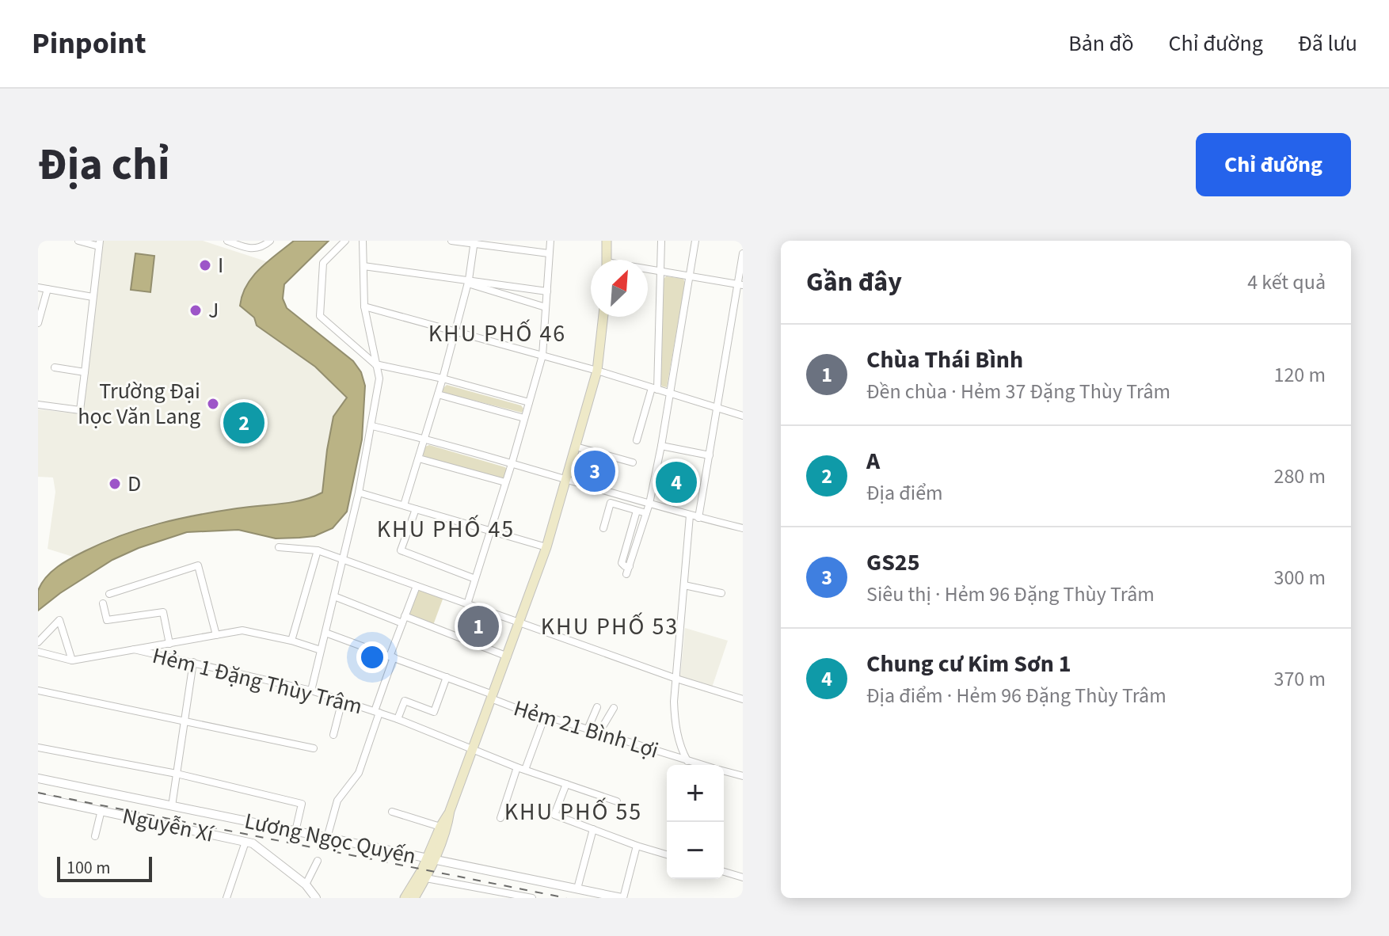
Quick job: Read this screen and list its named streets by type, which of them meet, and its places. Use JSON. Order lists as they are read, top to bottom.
{
  "streets": {
    "street": [
      "Hẻm 1 Đặng Thùy Trâm",
      "Hẻm 21 Bình Lợi",
      "Nguyễn Xí",
      "Lương Ngọc Quyến"
    ]
  },
  "districts": [
    "KHU PHỐ 46",
    "KHU PHỐ 45",
    "KHU PHỐ 53",
    "KHU PHỐ 55"
  ],
  "places": [
    "I",
    "J",
    "Trường Đại học Văn Lang",
    "D"
  ],
  "scale_bar": "100 m",
  "north": "top right",
  "page": {
    "header": "Pinpoint",
    "nav": ["Bản đồ", "Chỉ đường", "Đã lưu"],
    "buttons": "Chỉ đường",
    "title": "Địa chỉ",
    "heading": ["Gần đây", "4 kết quả"],
    "list": [
      {
        "mark": "1",
        "name": "Chùa Thái Bình",
        "note": "Đền chùa · Hẻm 37 Đặng Thùy Trâm",
        "value": "120 m"
      },
      {
        "mark": "2",
        "name": "A",
        "note": "Địa điểm",
        "value": "280 m"
      },
      {
        "mark": "3",
        "name": "GS25",
        "note": "Siêu thị · Hẻm 96 Đặng Thùy Trâm",
        "value": "300 m"
      },
      {
        "mark": "4",
        "name": "Chung cư Kim Sơn 1",
        "note": "Địa điểm · Hẻm 96 Đặng Thùy Trâm",
        "value": "370 m"
      }
    ],
    "pins": [
      "2",
      "3",
      "4",
      "1"
    ],
    "map_buttons": ["+", "−"],
    "scale": "100 m"
  }
}
